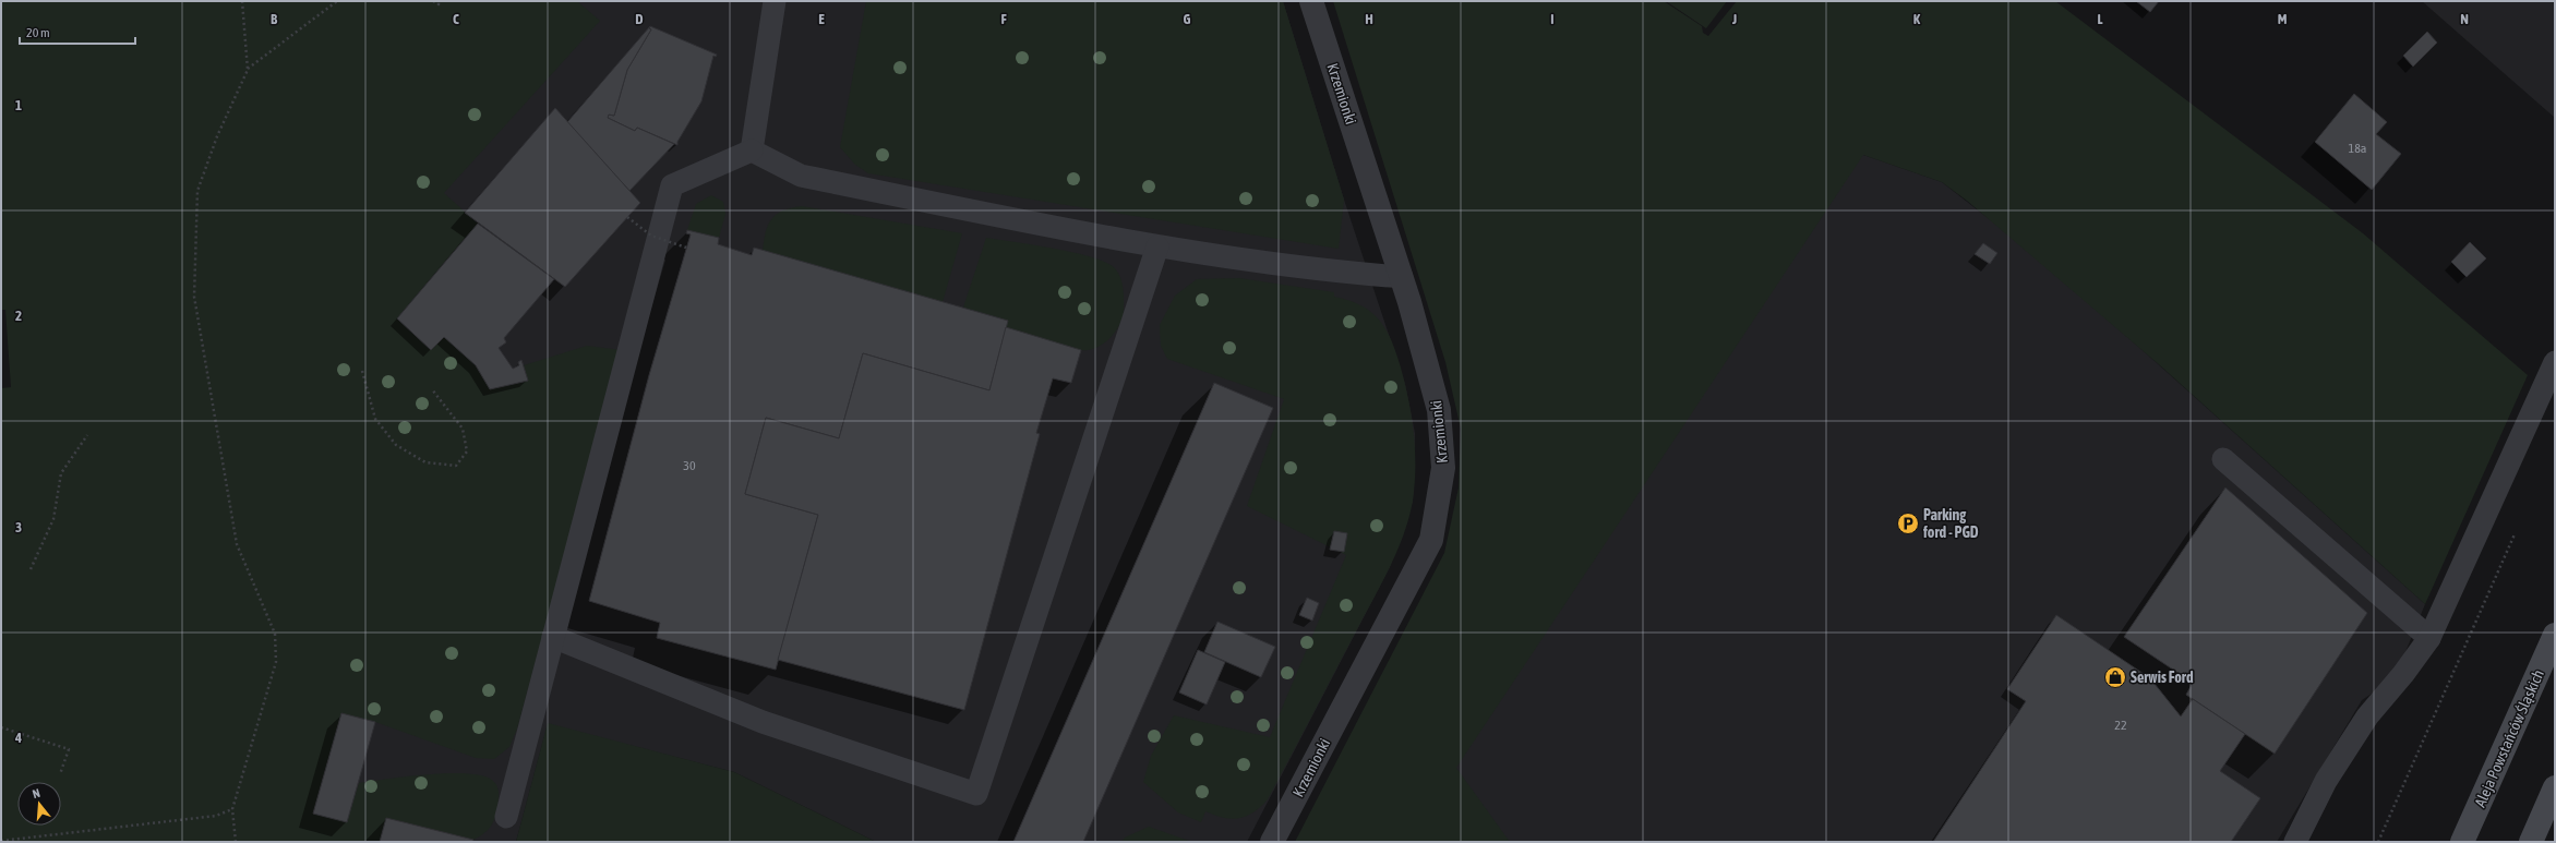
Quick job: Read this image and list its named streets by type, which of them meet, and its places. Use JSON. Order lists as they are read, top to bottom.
{
  "streets": {
    "main road": ["Aleja Powstańców Śląskich"],
    "street": ["Krzemionki"]
  },
  "places": {
    "parking": ["Parking ford - PGD"],
    "shop": ["Serwis Ford"]
  },
  "house_numbers": ["18a", "30", "22"],
  "scale_bar": "20 m",
  "north": "top",
  "grid": {
    "columns": [
      "B",
      "C",
      "D",
      "E",
      "F",
      "G",
      "H",
      "I",
      "J",
      "K",
      "L",
      "M",
      "N"
    ],
    "rows": [
      "1",
      "2",
      "3",
      "4"
    ]
  }
}
